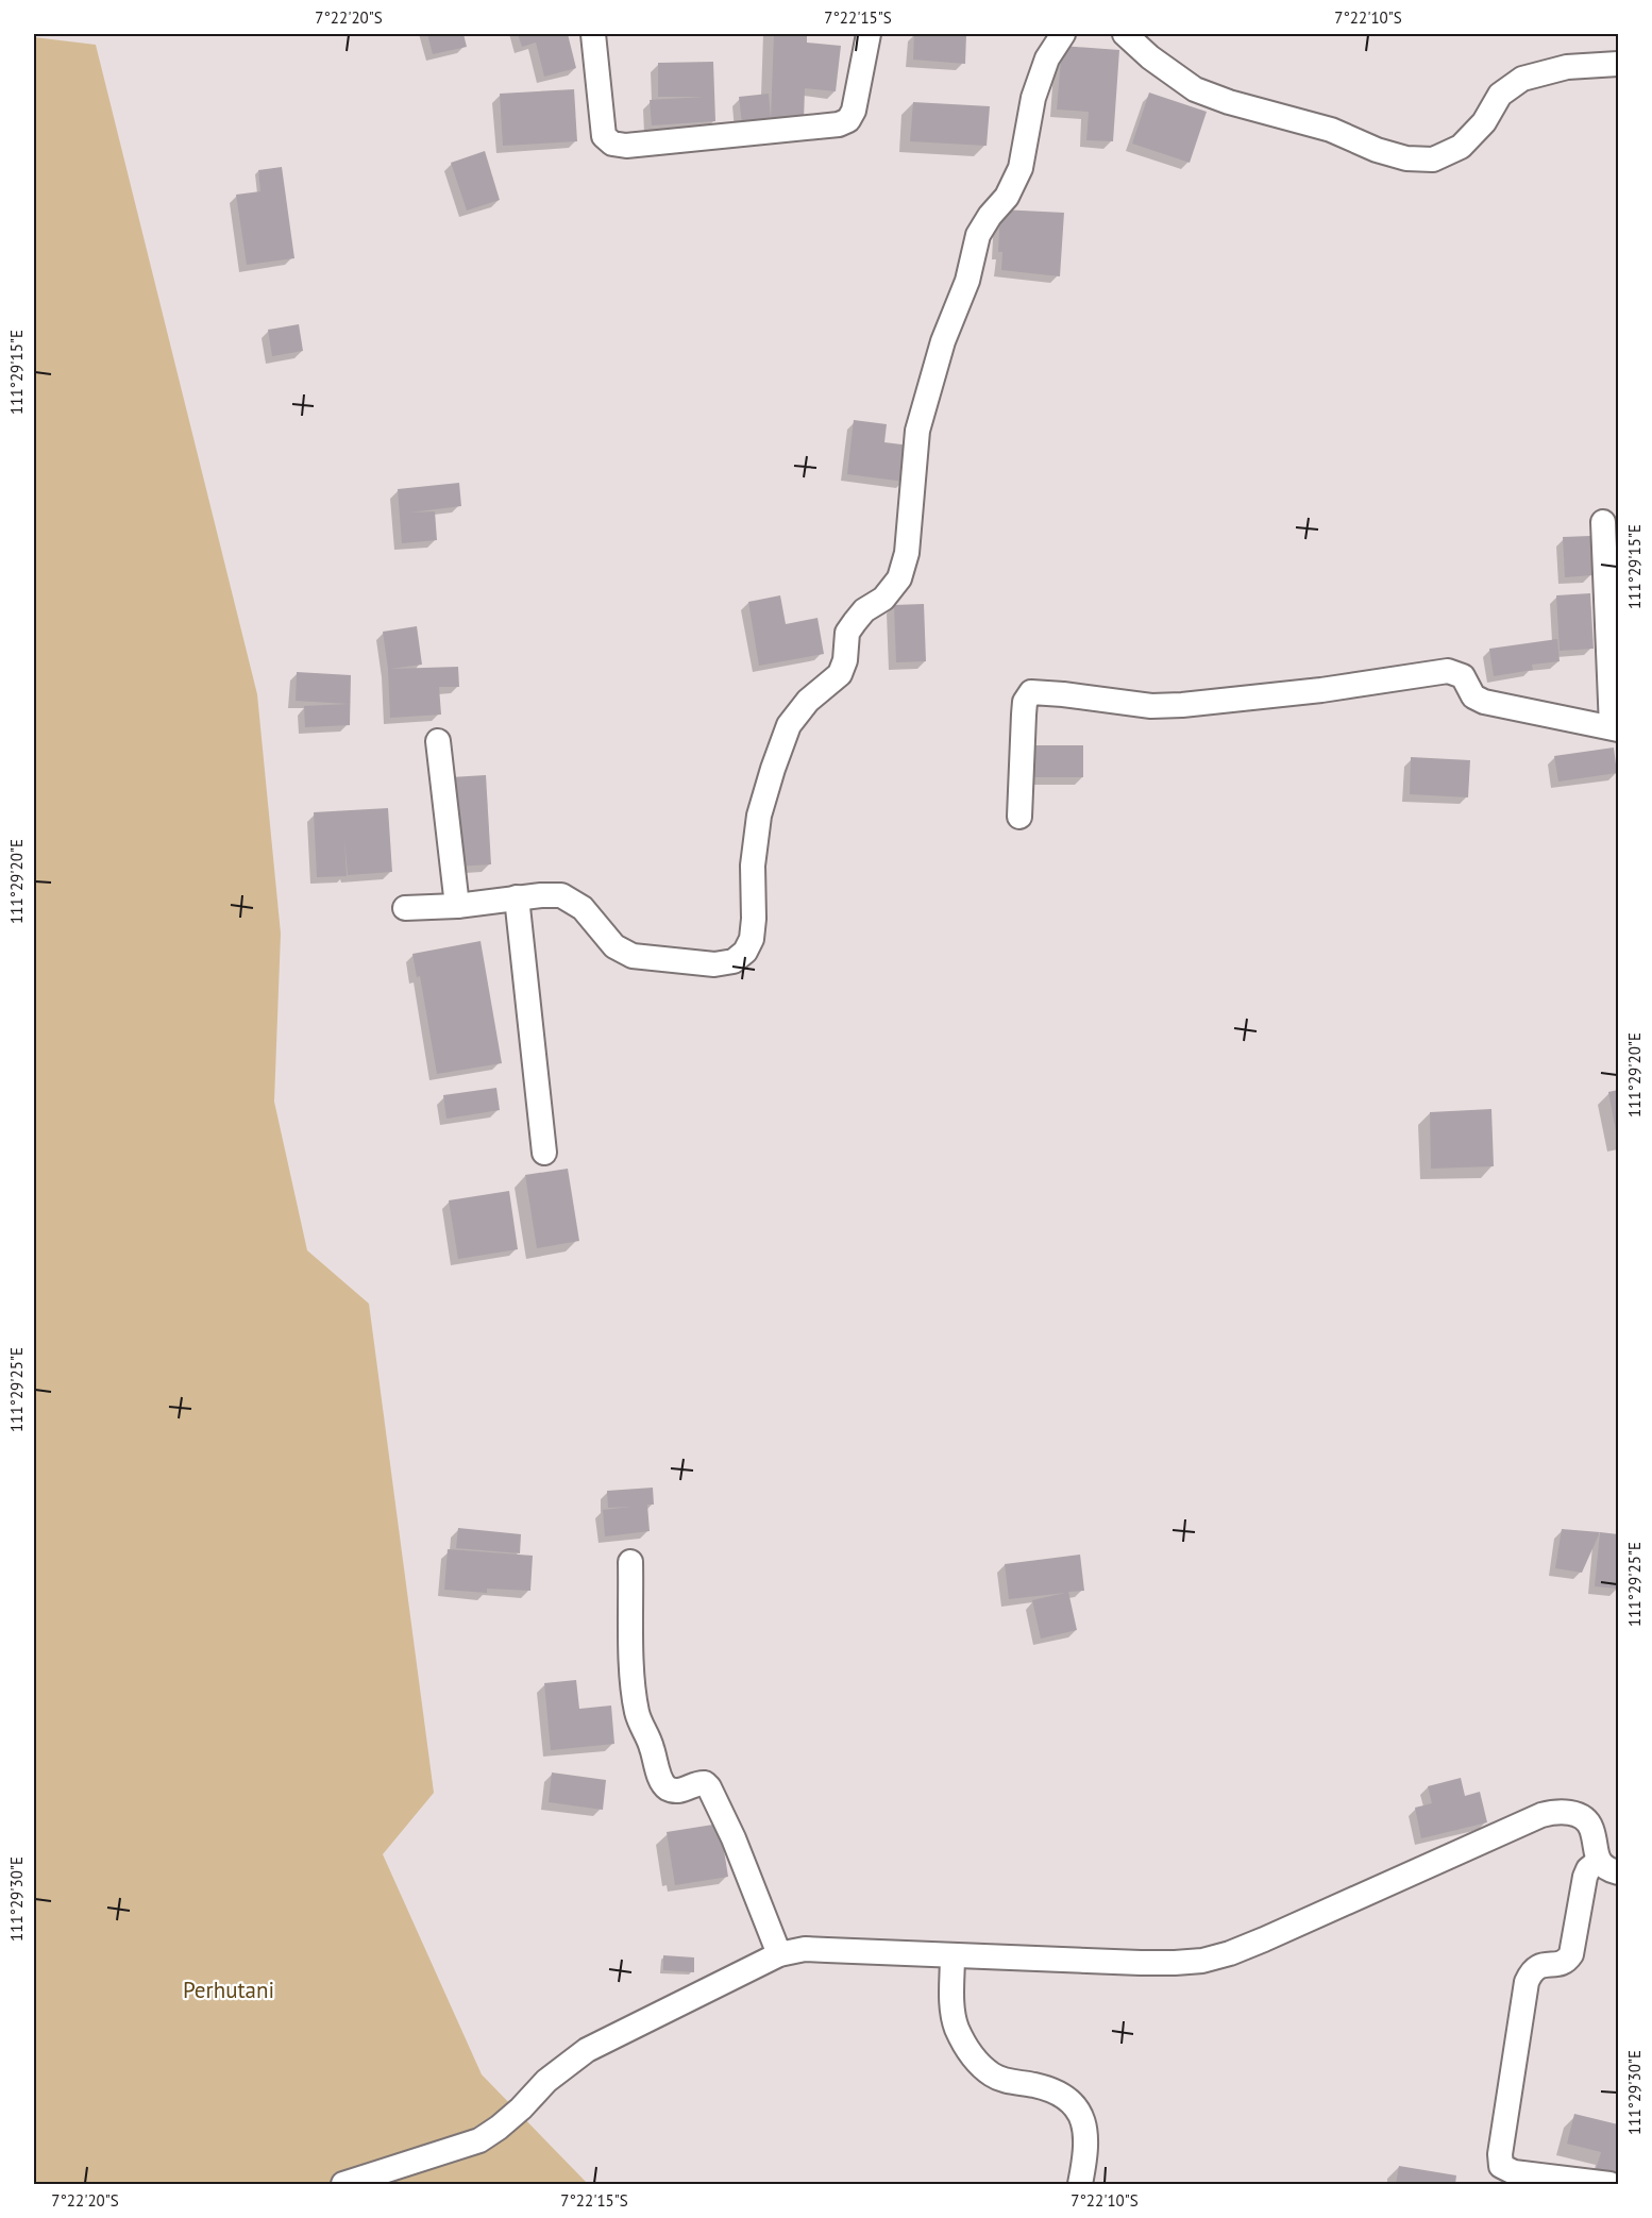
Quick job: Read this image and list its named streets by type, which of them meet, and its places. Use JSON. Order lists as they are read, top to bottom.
{
  "parks": ["Perhutani"],
  "coordinates": [
    "7°22'20\"S",
    "7°22'15\"S",
    "7°22'10\"S",
    "111°29'15\"E",
    "111°29'20\"E",
    "111°29'25\"E",
    "111°29'30\"E"
  ]
}
